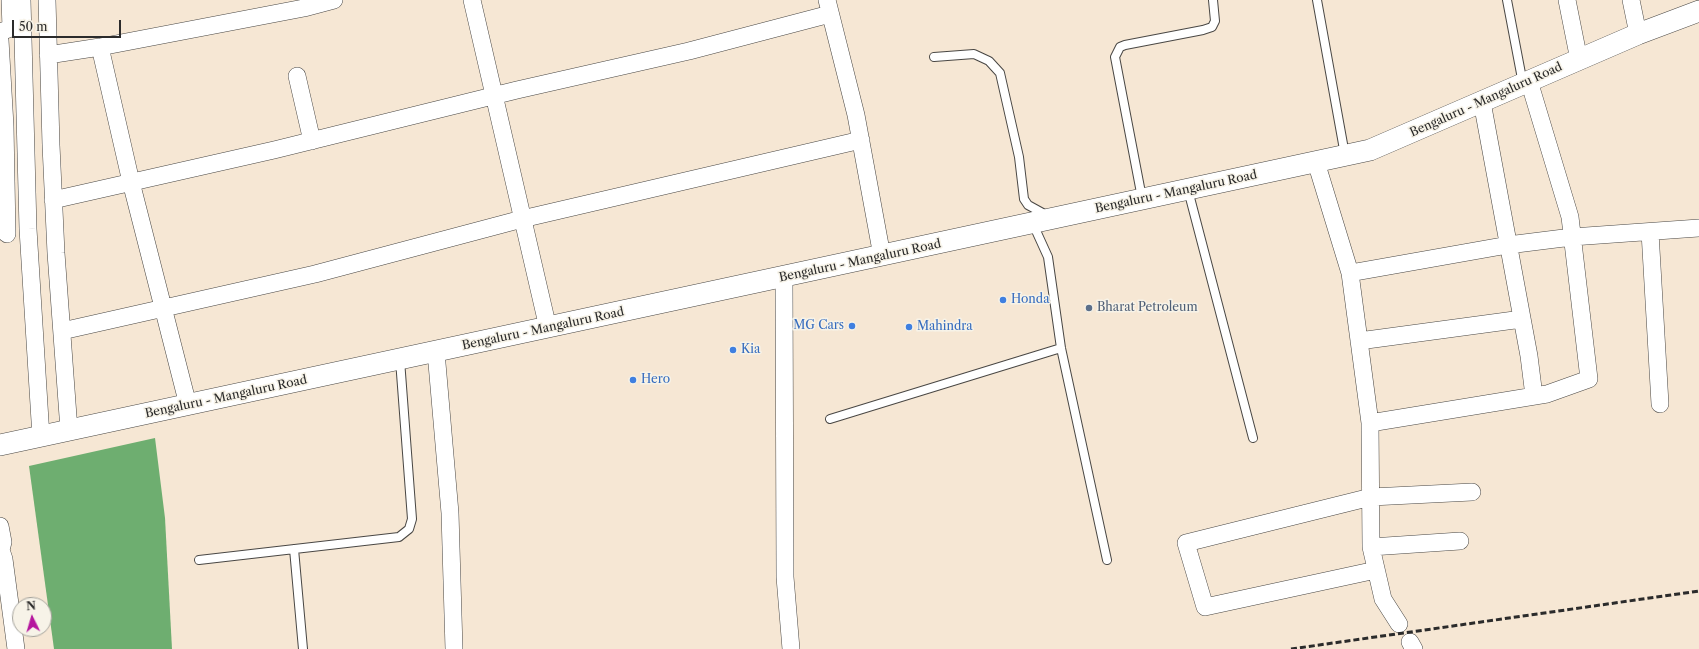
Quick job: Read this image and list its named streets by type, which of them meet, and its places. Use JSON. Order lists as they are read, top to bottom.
{
  "streets": {
    "street": ["Bengaluru - Mangaluru Road"]
  },
  "places": [
    "Honda",
    "Bharat Petroleum",
    "MG Cars",
    "Mahindra",
    "Kia",
    "Hero"
  ],
  "scale_bar": "50 m",
  "north": "top"
}
